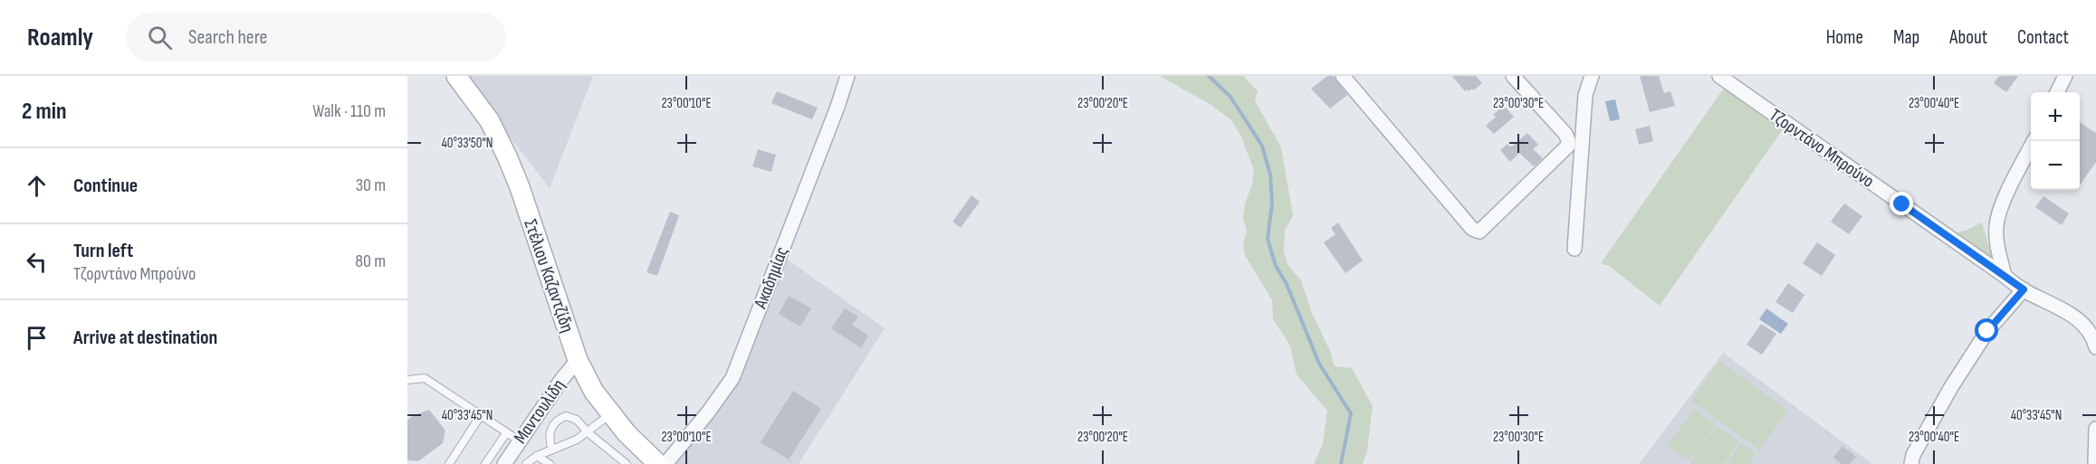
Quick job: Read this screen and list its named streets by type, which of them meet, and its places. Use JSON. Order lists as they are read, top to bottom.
{
  "streets": {
    "main road": ["Στέλιου Καζαντζίδη"],
    "street": ["Τζορντάνο Μπρούνο", "Ακαδημίας", "Μαντουλίδη"]
  },
  "crossings": [
    ["Στέλιου Καζαντζίδη", "Μαντουλίδη"]
  ],
  "page": {
    "header": "Roamly",
    "search": "Search here",
    "nav": [
      "Home",
      "Map",
      "About",
      "Contact"
    ],
    "heading": ["2 min", "Walk · 110 m"],
    "map_buttons": ["+", "−"],
    "list": [
      ["Continue", "30 m"],
      ["Turn left", "Τζορντάνο Μπρούνο", "80 m"],
      "Arrive at destination"
    ]
  },
  "coordinates": [
    "23°00'10\"E",
    "23°00'20\"E",
    "23°00'30\"E",
    "23°00'40\"E",
    "40°33'50\"N",
    "40°33'45\"N"
  ]
}
